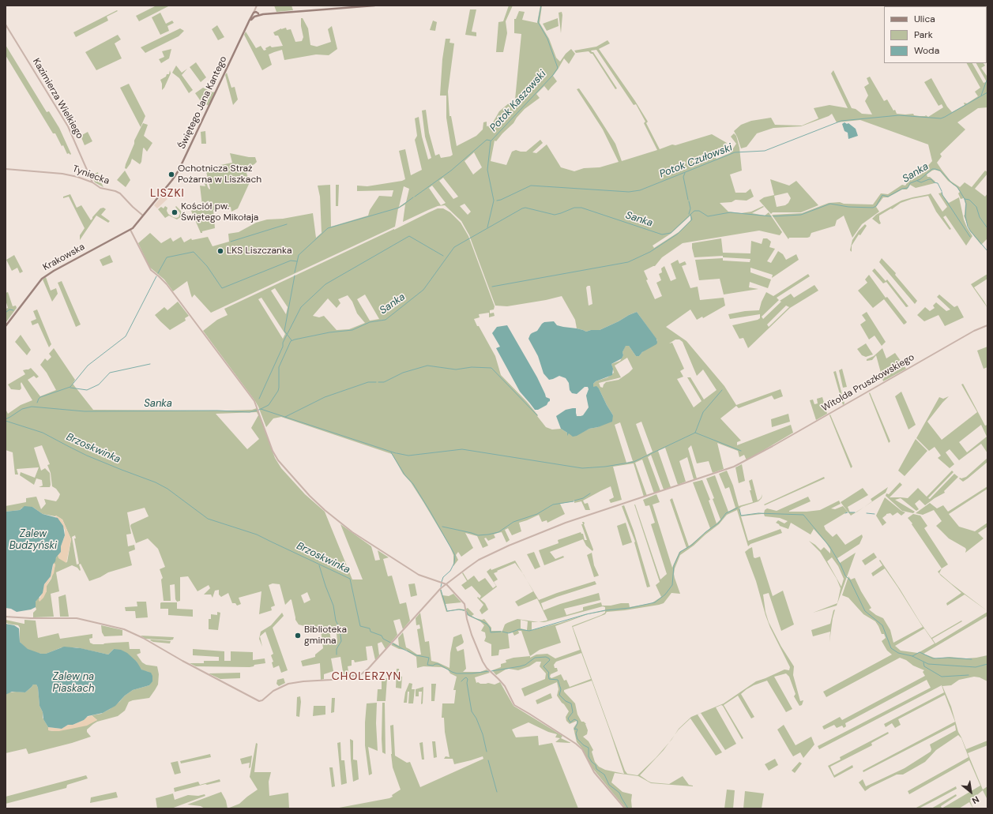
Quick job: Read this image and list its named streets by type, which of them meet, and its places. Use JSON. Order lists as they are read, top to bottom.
{
  "streets": {
    "main road": ["Świętego Jana Kantego", "Krakowska"],
    "street": ["Kazimierza Wielkiego", "Tyniecka", "Witolda Pruszkowskiego"]
  },
  "crossings": [
    ["Kazimierza Wielkiego", "Tyniecka"],
    ["Świętego Jana Kantego", "Tyniecka"],
    ["Świętego Jana Kantego", "Krakowska"],
    ["Tyniecka", "Krakowska"]
  ],
  "districts": ["LISZKI", "CHOLERZYN"],
  "water": [
    "Potok Kaszowski",
    "Potok Czułowski",
    "Sanka",
    "Brzoskwinka",
    "Zalew Budzyński",
    "Zalew na Piaskach"
  ],
  "places": [
    "Ochotnicza Straż Pożarna w Liszkach",
    "Kościół pw. Świętego Mikołaja",
    "LKS Liszczanka",
    "Biblioteka gminna"
  ],
  "legend": ["Ulica", "Park", "Woda"],
  "north": "bottom right"
}
